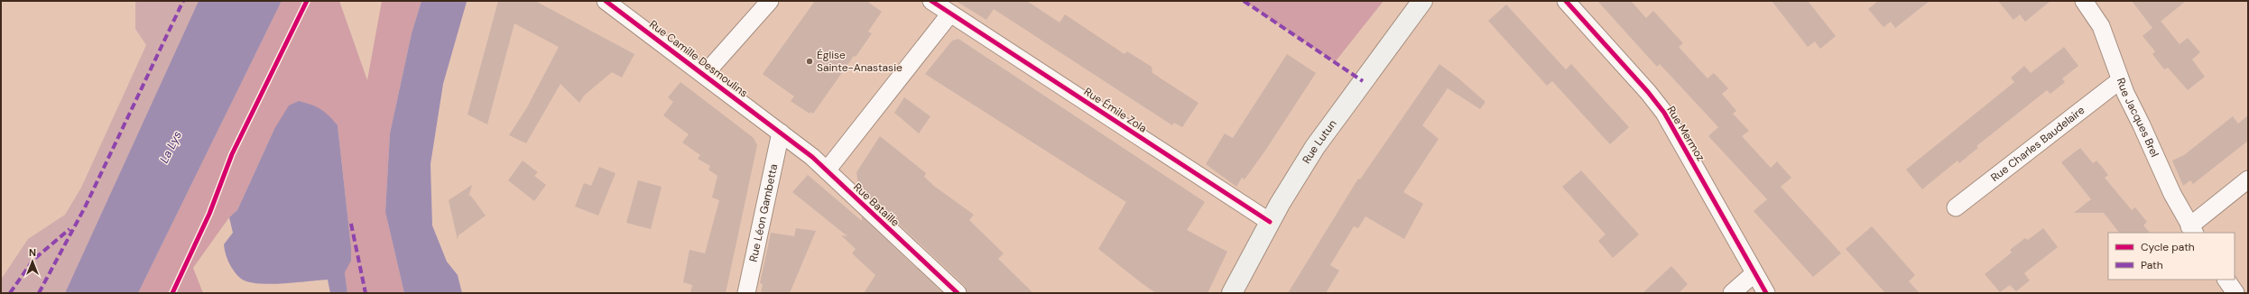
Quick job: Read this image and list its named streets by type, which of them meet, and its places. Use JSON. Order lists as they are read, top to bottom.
{
  "streets": {
    "main road": ["Rue Lutun"],
    "street": [
      "Rue Camille Desmoulins",
      "Rue Émile Zola",
      "Rue Jacques Brel",
      "Rue Mermoz",
      "Rue Charles Baudelaire",
      "Rue Bataille",
      "Rue Léon Gambetta"
    ]
  },
  "crossings": [
    ["Rue Camille Desmoulins", "Rue Bataille"],
    ["Rue Camille Desmoulins", "Rue Léon Gambetta"],
    ["Rue Émile Zola", "Rue Lutun"],
    ["Rue Jacques Brel", "Rue Charles Baudelaire"],
    ["Rue Bataille", "Rue Léon Gambetta"]
  ],
  "water": ["La Lys"],
  "places": ["Église Sainte-Anastasie"],
  "legend": ["Cycle path", "Path"],
  "north": "top"
}
